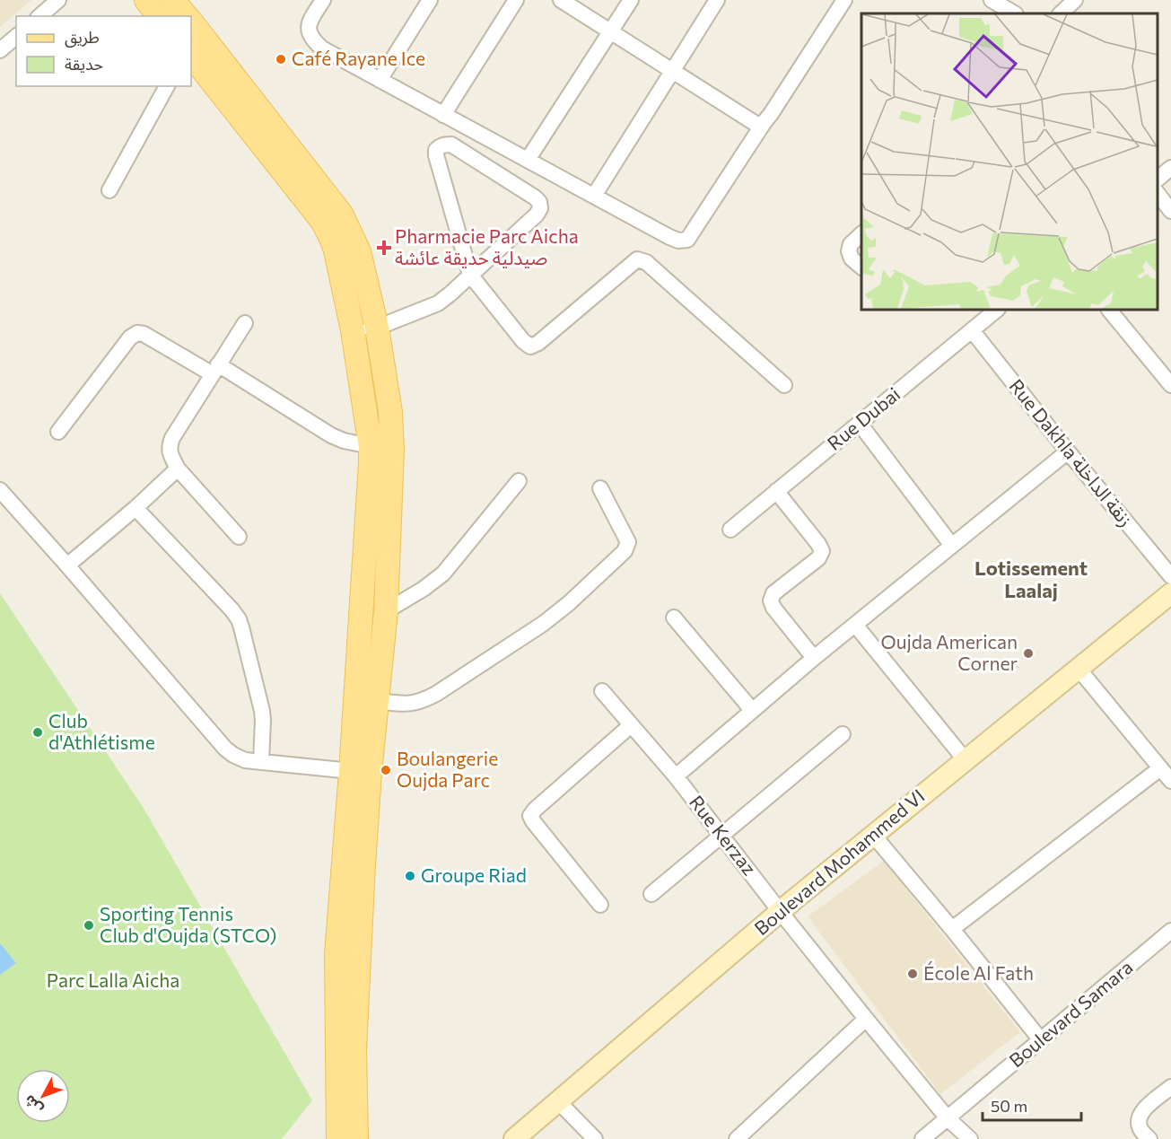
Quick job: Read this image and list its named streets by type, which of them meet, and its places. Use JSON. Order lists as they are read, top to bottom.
{
  "streets": {
    "street": [
      "Rue Dubai",
      "Rue Dakhla زنقة الداخلة",
      "Rue Kerzaz",
      "Boulevard Mohammed VI",
      "Boulevard Samara"
    ]
  },
  "crossings": [
    ["Rue Dubai", "Rue Dakhla زنقة الداخلة"],
    ["Rue Kerzaz", "Boulevard Mohammed VI"],
    ["Rue Kerzaz", "Boulevard Samara"]
  ],
  "districts": ["Lotissement Laalaj"],
  "parks": ["Parc Lalla Aicha"],
  "places": {
    "other": [
      "Café Rayane Ice",
      "Oujda American Corner",
      "Club d'Athlétisme",
      "Boulangerie Oujda Parc",
      "Groupe Riad",
      "Sporting Tennis Club d'Oujda (STCO)",
      "École Al Fath"
    ],
    "health": ["Pharmacie Parc Aicha صيدلية حديقة عائشة"]
  },
  "legend": ["طريق", "حديقة"],
  "scale_bar": "50 m",
  "north": "bottom left"
}
